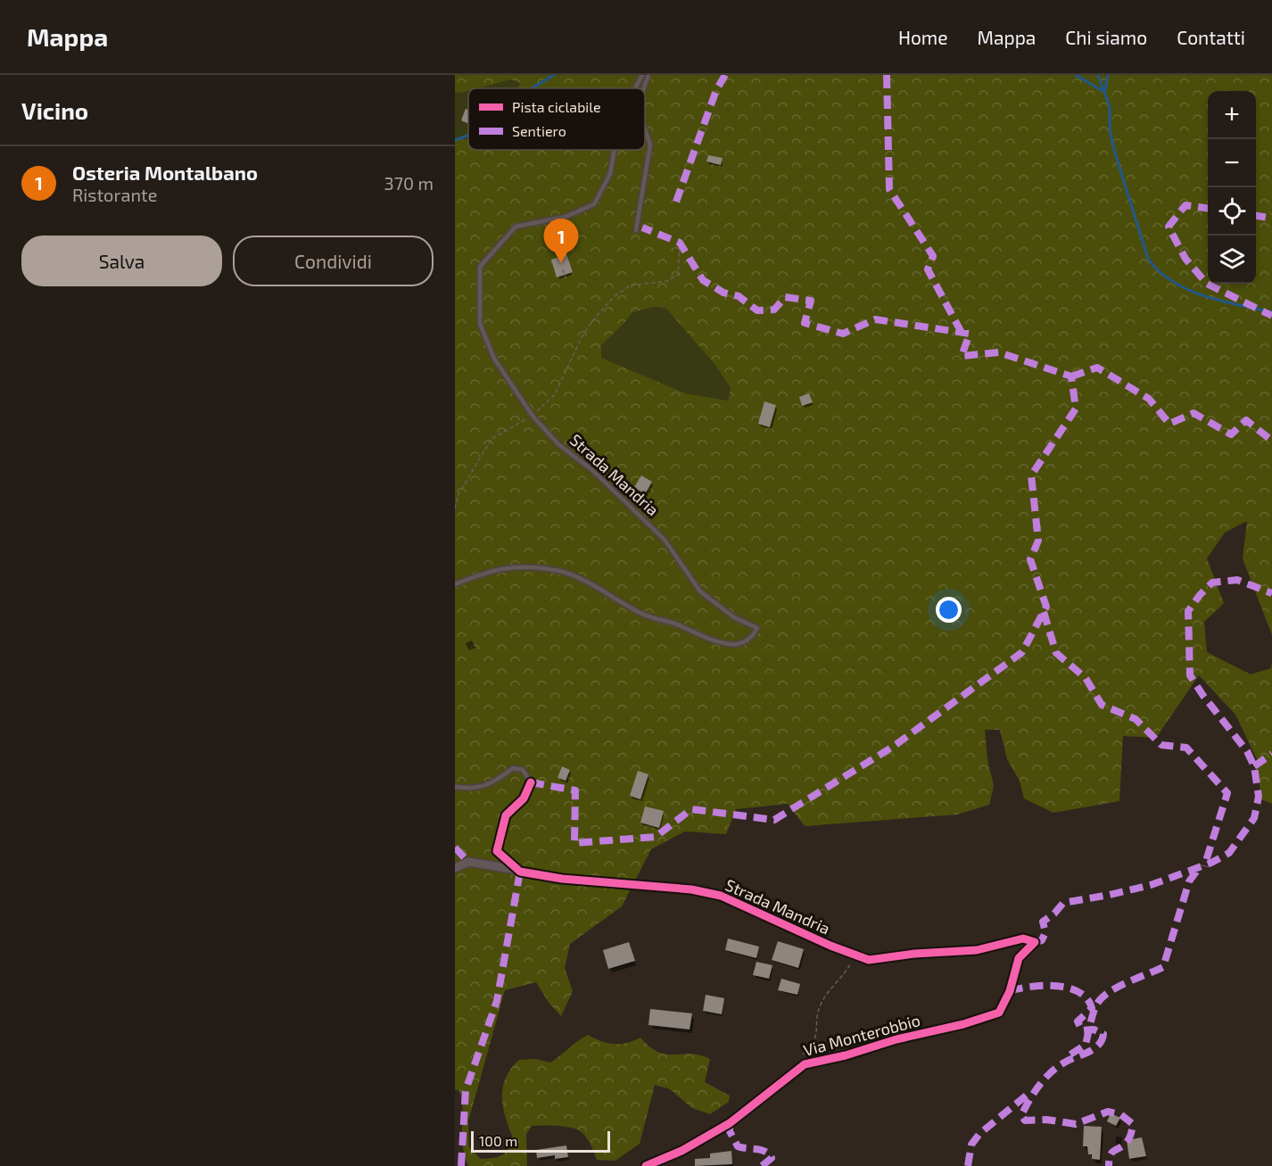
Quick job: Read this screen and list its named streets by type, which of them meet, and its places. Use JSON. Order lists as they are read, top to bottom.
{
  "streets": {
    "street": ["Strada Mandria", "Via Monterobbio"]
  },
  "crossings": [
    ["Strada Mandria", "Via Monterobbio"]
  ],
  "legend": ["Pista ciclabile", "Sentiero"],
  "scale_bar": "100 m",
  "page": {
    "header": "Mappa",
    "nav": [
      "Home",
      "Mappa",
      "Chi siamo",
      "Contatti"
    ],
    "heading": "Vicino",
    "map_buttons": ["+", "−"],
    "list": [
      {
        "mark": "1",
        "name": "Osteria Montalbano",
        "note": "Ristorante",
        "value": "370 m"
      }
    ],
    "pins": "1",
    "buttons": ["Salva", "Condividi"],
    "scale": "100 m"
  }
}
